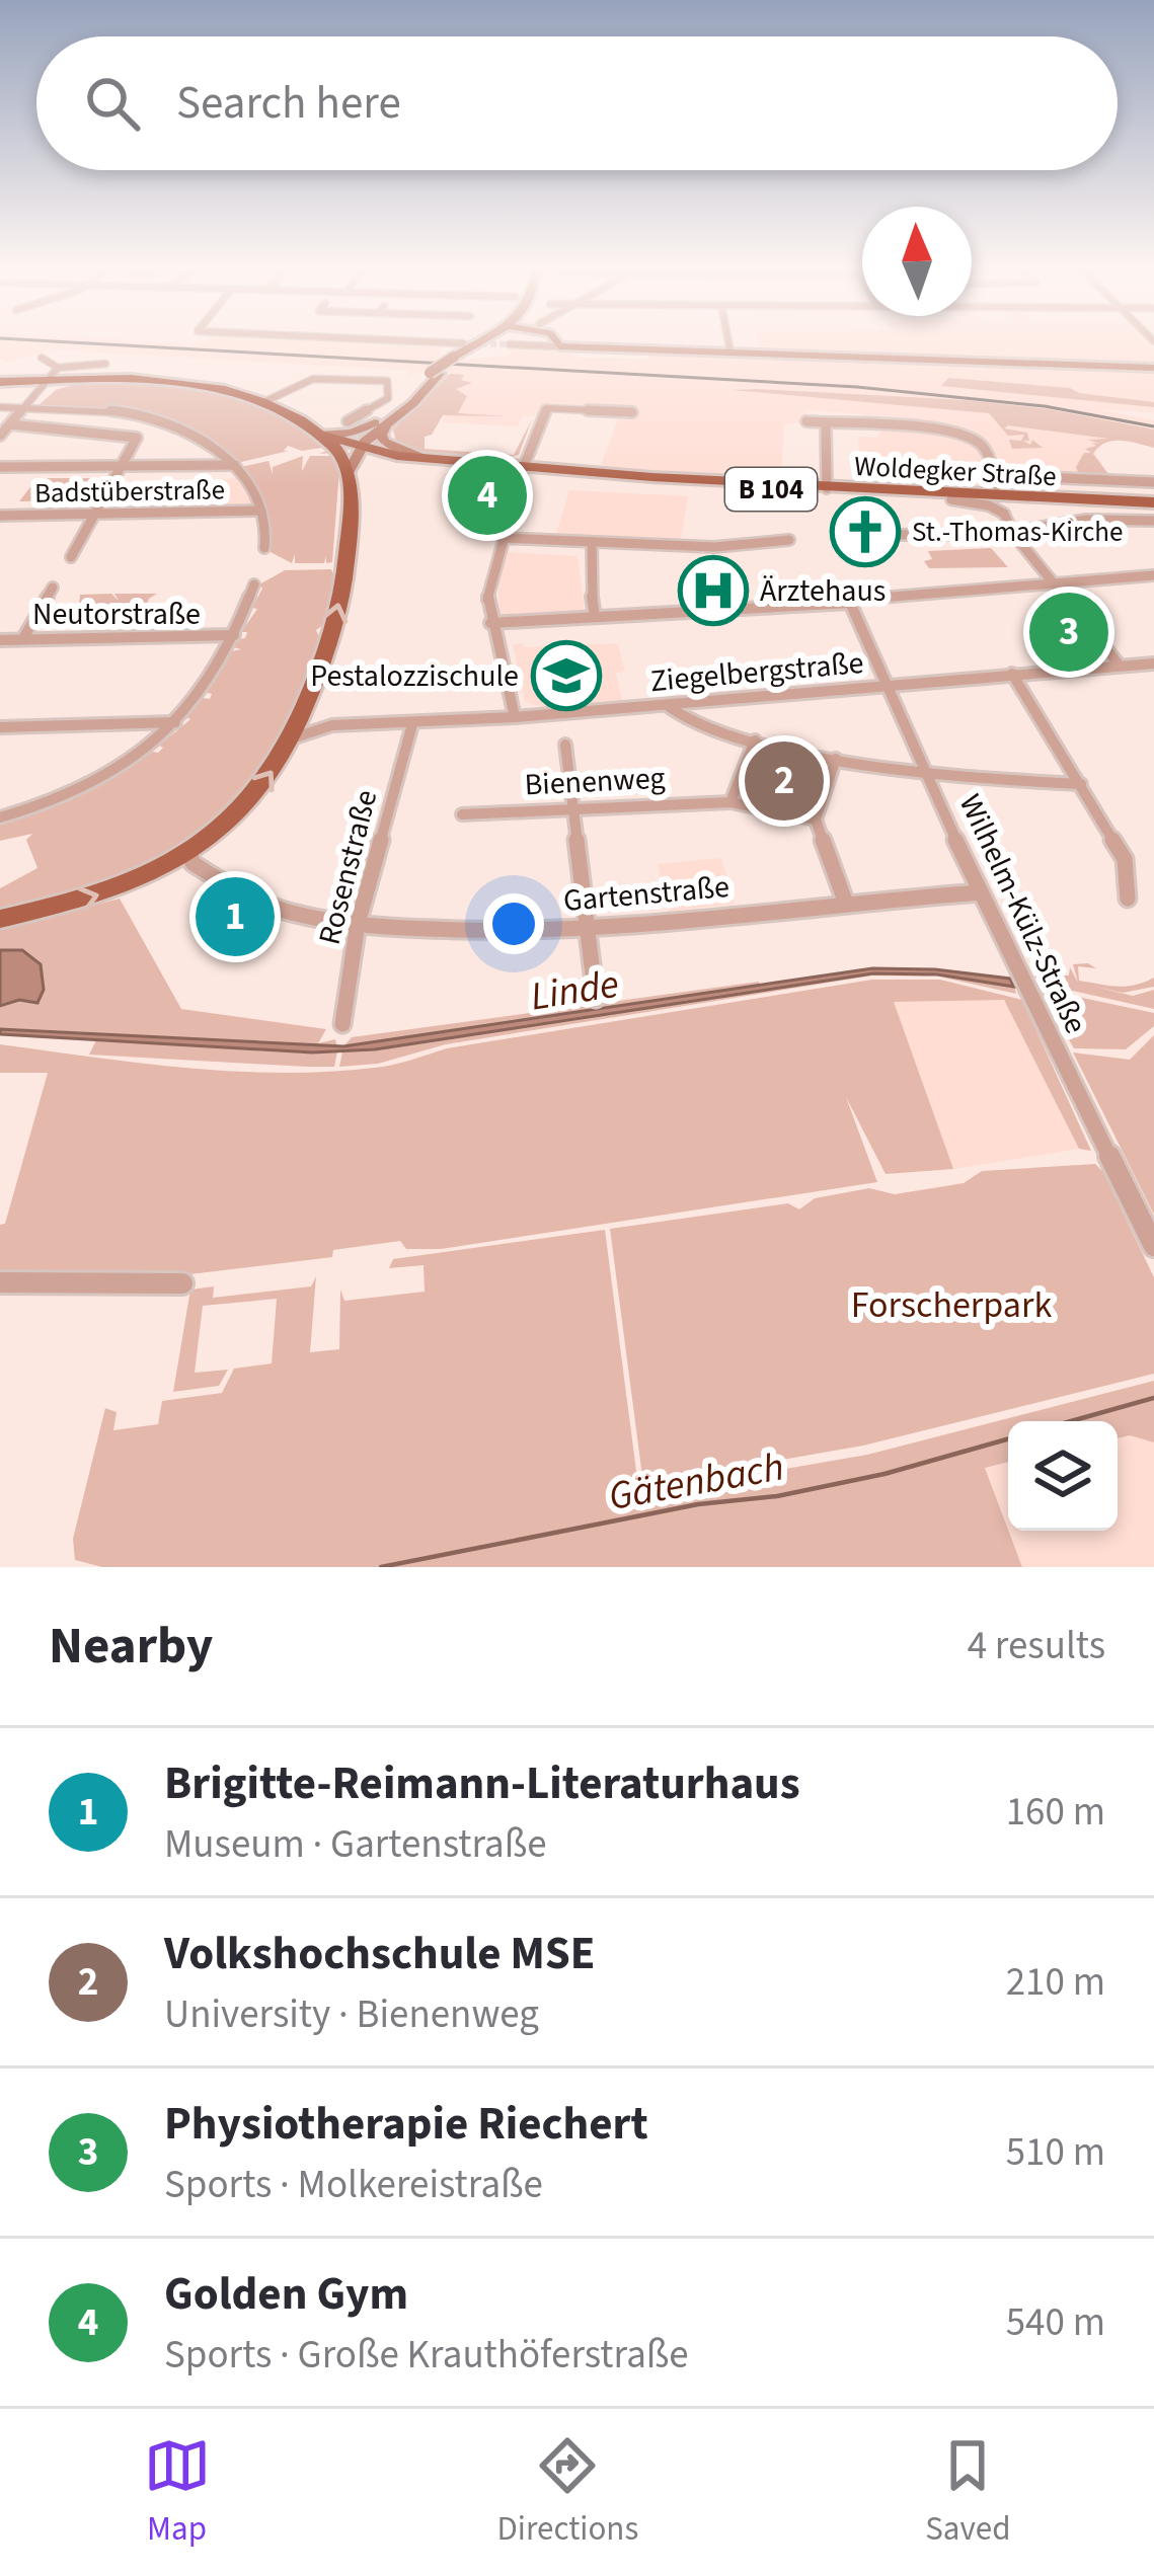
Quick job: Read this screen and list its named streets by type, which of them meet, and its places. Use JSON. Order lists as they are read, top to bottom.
{
  "streets": {
    "main road": ["Woldegker Straße", "B 104"],
    "street": [
      "Badstüberstraße",
      "Neutorstraße",
      "Ziegelbergstraße",
      "Bienenweg",
      "Rosenstraße",
      "Gartenstraße",
      "Wilhelm-Külz-Straße"
    ]
  },
  "crossings": [
    ["Woldegker Straße", "B 104"],
    ["Ziegelbergstraße", "Rosenstraße"],
    ["Ziegelbergstraße", "Wilhelm-Külz-Straße"],
    ["Rosenstraße", "Gartenstraße"],
    ["Gartenstraße", "Wilhelm-Külz-Straße"]
  ],
  "water": ["Linde", "Gätenbach"],
  "parks": ["Forscherpark"],
  "places": {
    "church": ["St.-Thomas-Kirche"],
    "hospital": ["Ärztehaus"],
    "school or university": ["Pestalozzischule"]
  },
  "north": "top",
  "page": {
    "search": "Search here",
    "pins": [
      "4",
      "3",
      "2",
      "1"
    ],
    "heading": ["Nearby", "4 results"],
    "list": [
      {
        "mark": "1",
        "name": "Brigitte-Reimann-Literaturhaus",
        "note": "Museum · Gartenstraße",
        "value": "160 m"
      },
      {
        "mark": "2",
        "name": "Volkshochschule MSE",
        "note": "University · Bienenweg",
        "value": "210 m"
      },
      {
        "mark": "3",
        "name": "Physiotherapie Riechert",
        "note": "Sports · Molkereistraße",
        "value": "510 m"
      },
      {
        "mark": "4",
        "name": "Golden Gym",
        "note": "Sports · Große Krauthöferstraße",
        "value": "540 m"
      }
    ],
    "nav": ["Map", "Directions", "Saved"]
  }
}
